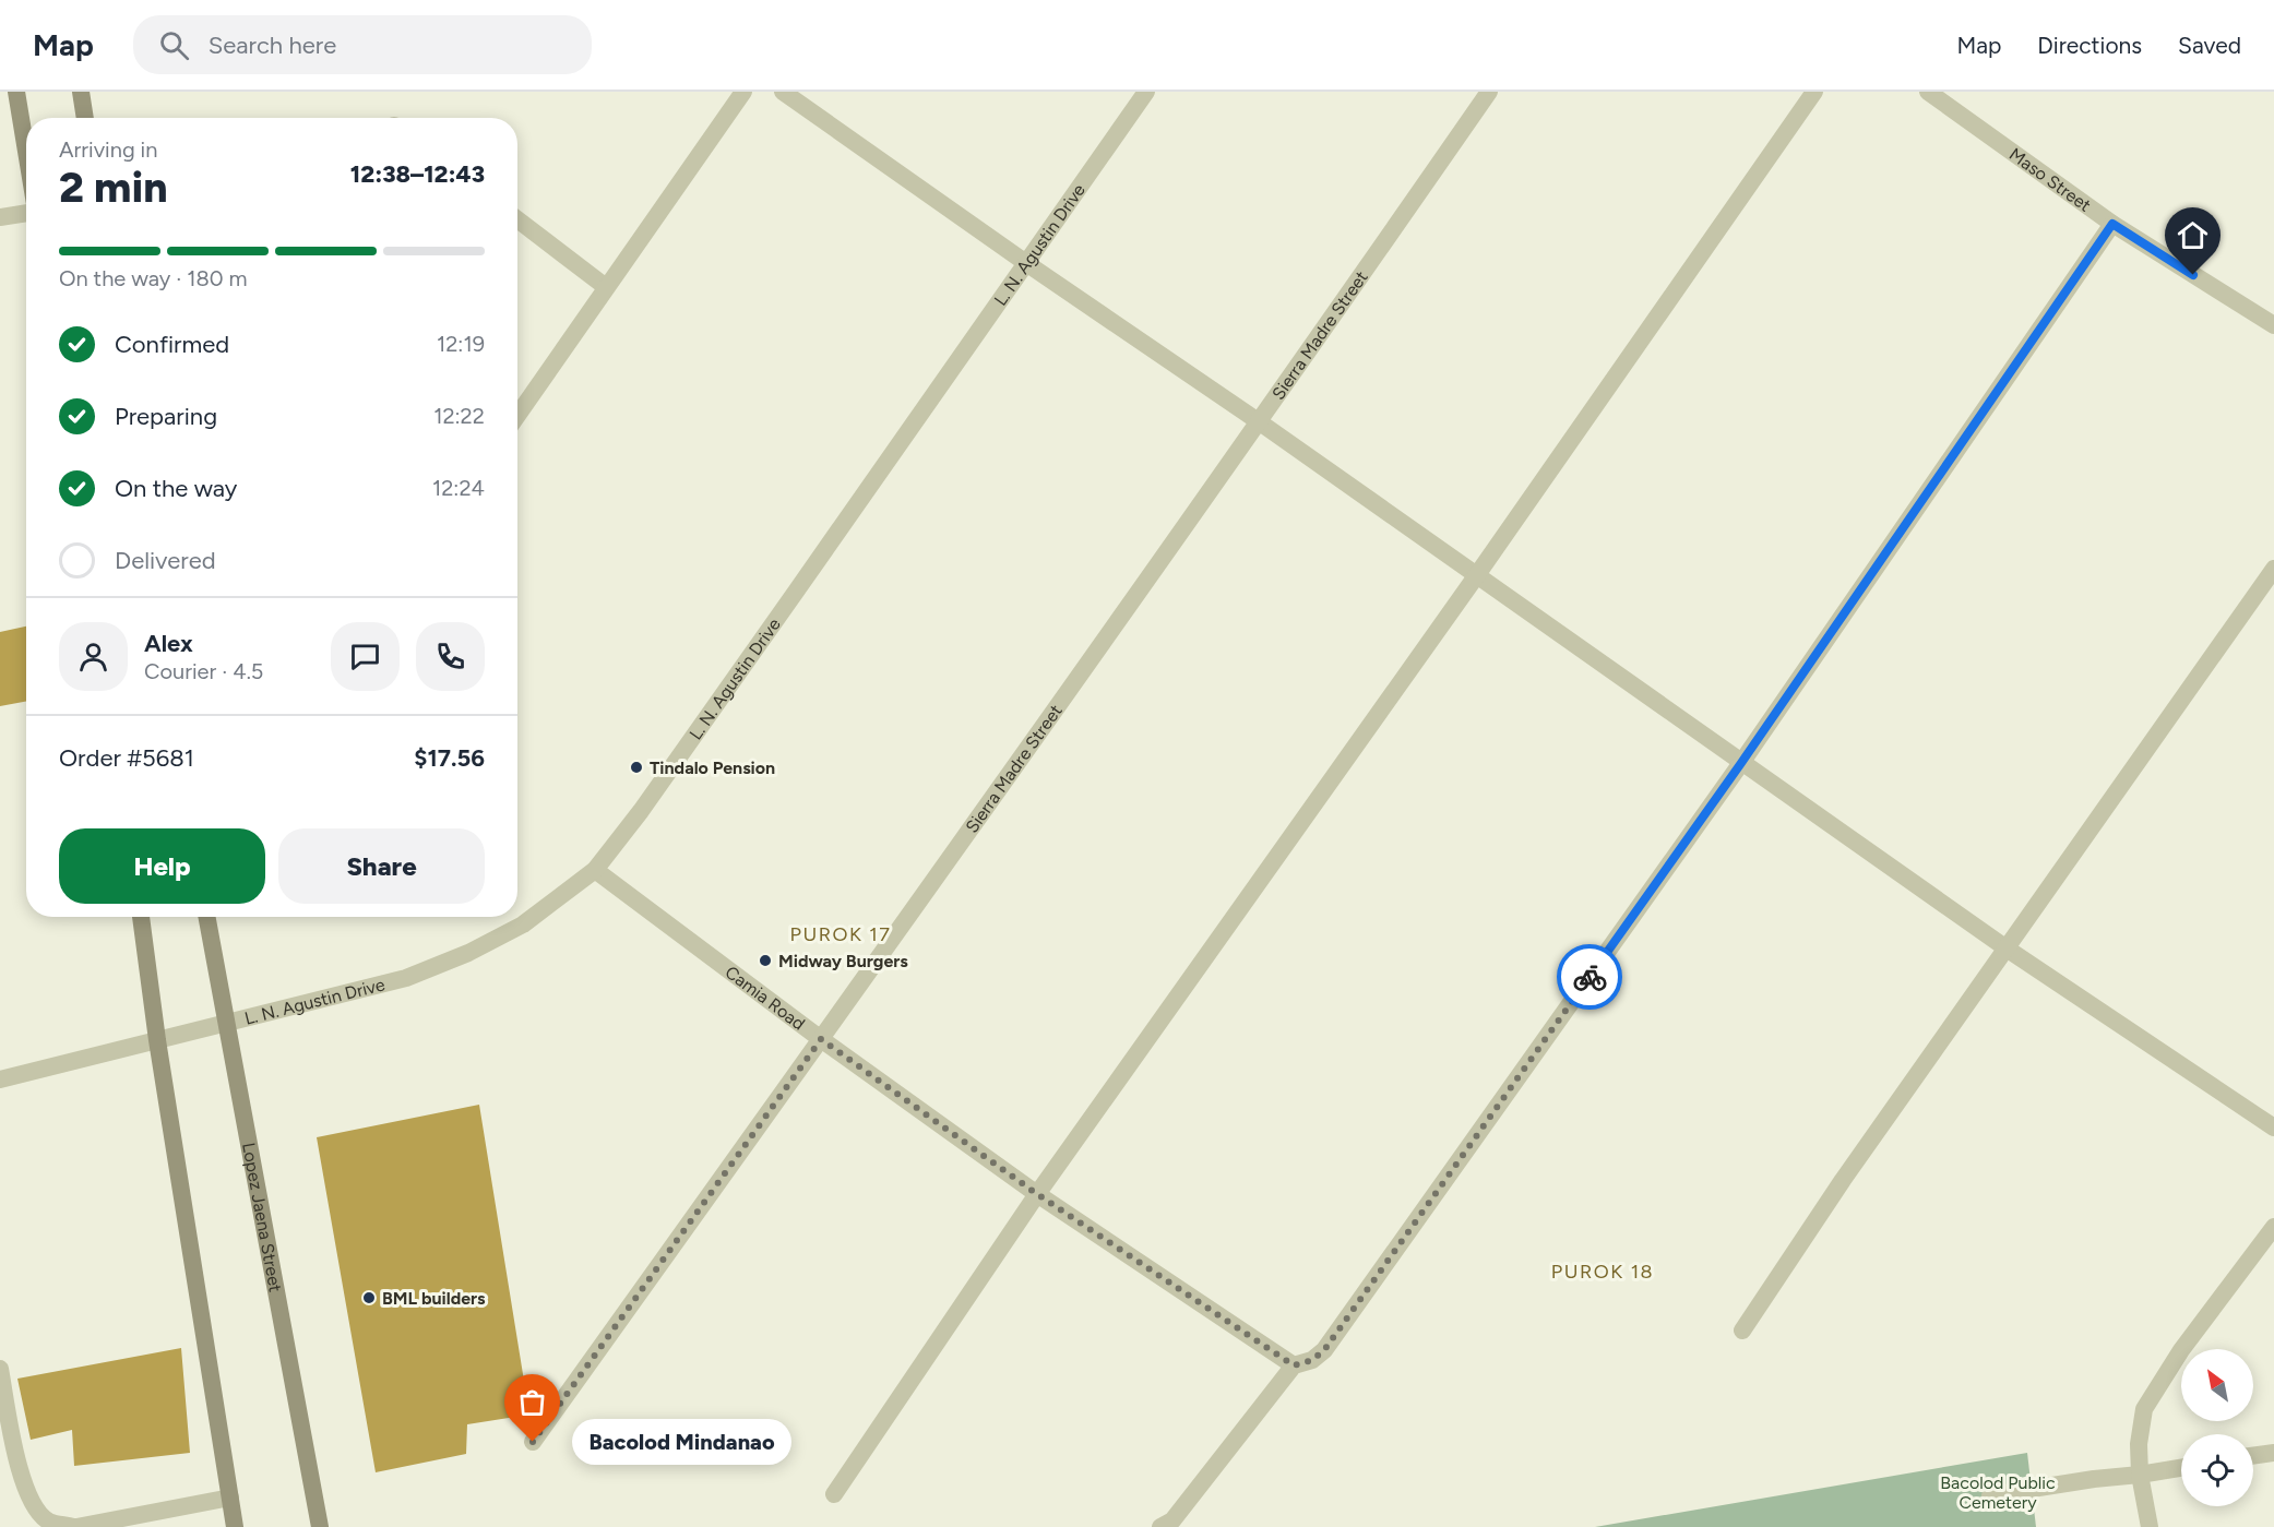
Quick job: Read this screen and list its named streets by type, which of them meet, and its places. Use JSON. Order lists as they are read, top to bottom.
{
  "streets": {
    "main road": ["Lopez Jaena Street"],
    "street": [
      "Maso Street",
      "L. N. Agustin Drive",
      "Sierra Madre Street",
      "Camia Road"
    ]
  },
  "crossings": [
    ["L. N. Agustin Drive", "Camia Road"],
    ["L. N. Agustin Drive", "Lopez Jaena Street"],
    ["Sierra Madre Street", "Camia Road"]
  ],
  "districts": ["PUROK 17", "PUROK 18"],
  "parks": ["Bacolod Public Cemetery"],
  "places": [
    "Tindalo Pension",
    "Midway Burgers",
    "BML builders",
    "Bacolod Mindanao"
  ],
  "north": "top left",
  "page": {
    "header": "Map",
    "search": "Search here",
    "nav": ["Map", "Directions", "Saved"],
    "heading": ["2 min", "Arriving in", "12:38–12:43"],
    "panel": [
      "Alex",
      "Courier · 4.5",
      "Order #5681",
      "$17.56"
    ],
    "bar": "On the way · 180 m",
    "list": [
      ["Confirmed", "12:19"],
      ["Preparing", "12:22"],
      ["On the way", "12:24"],
      "Delivered"
    ],
    "buttons": ["Help", "Share"],
    "bubble": "Bacolod Mindanao"
  }
}
